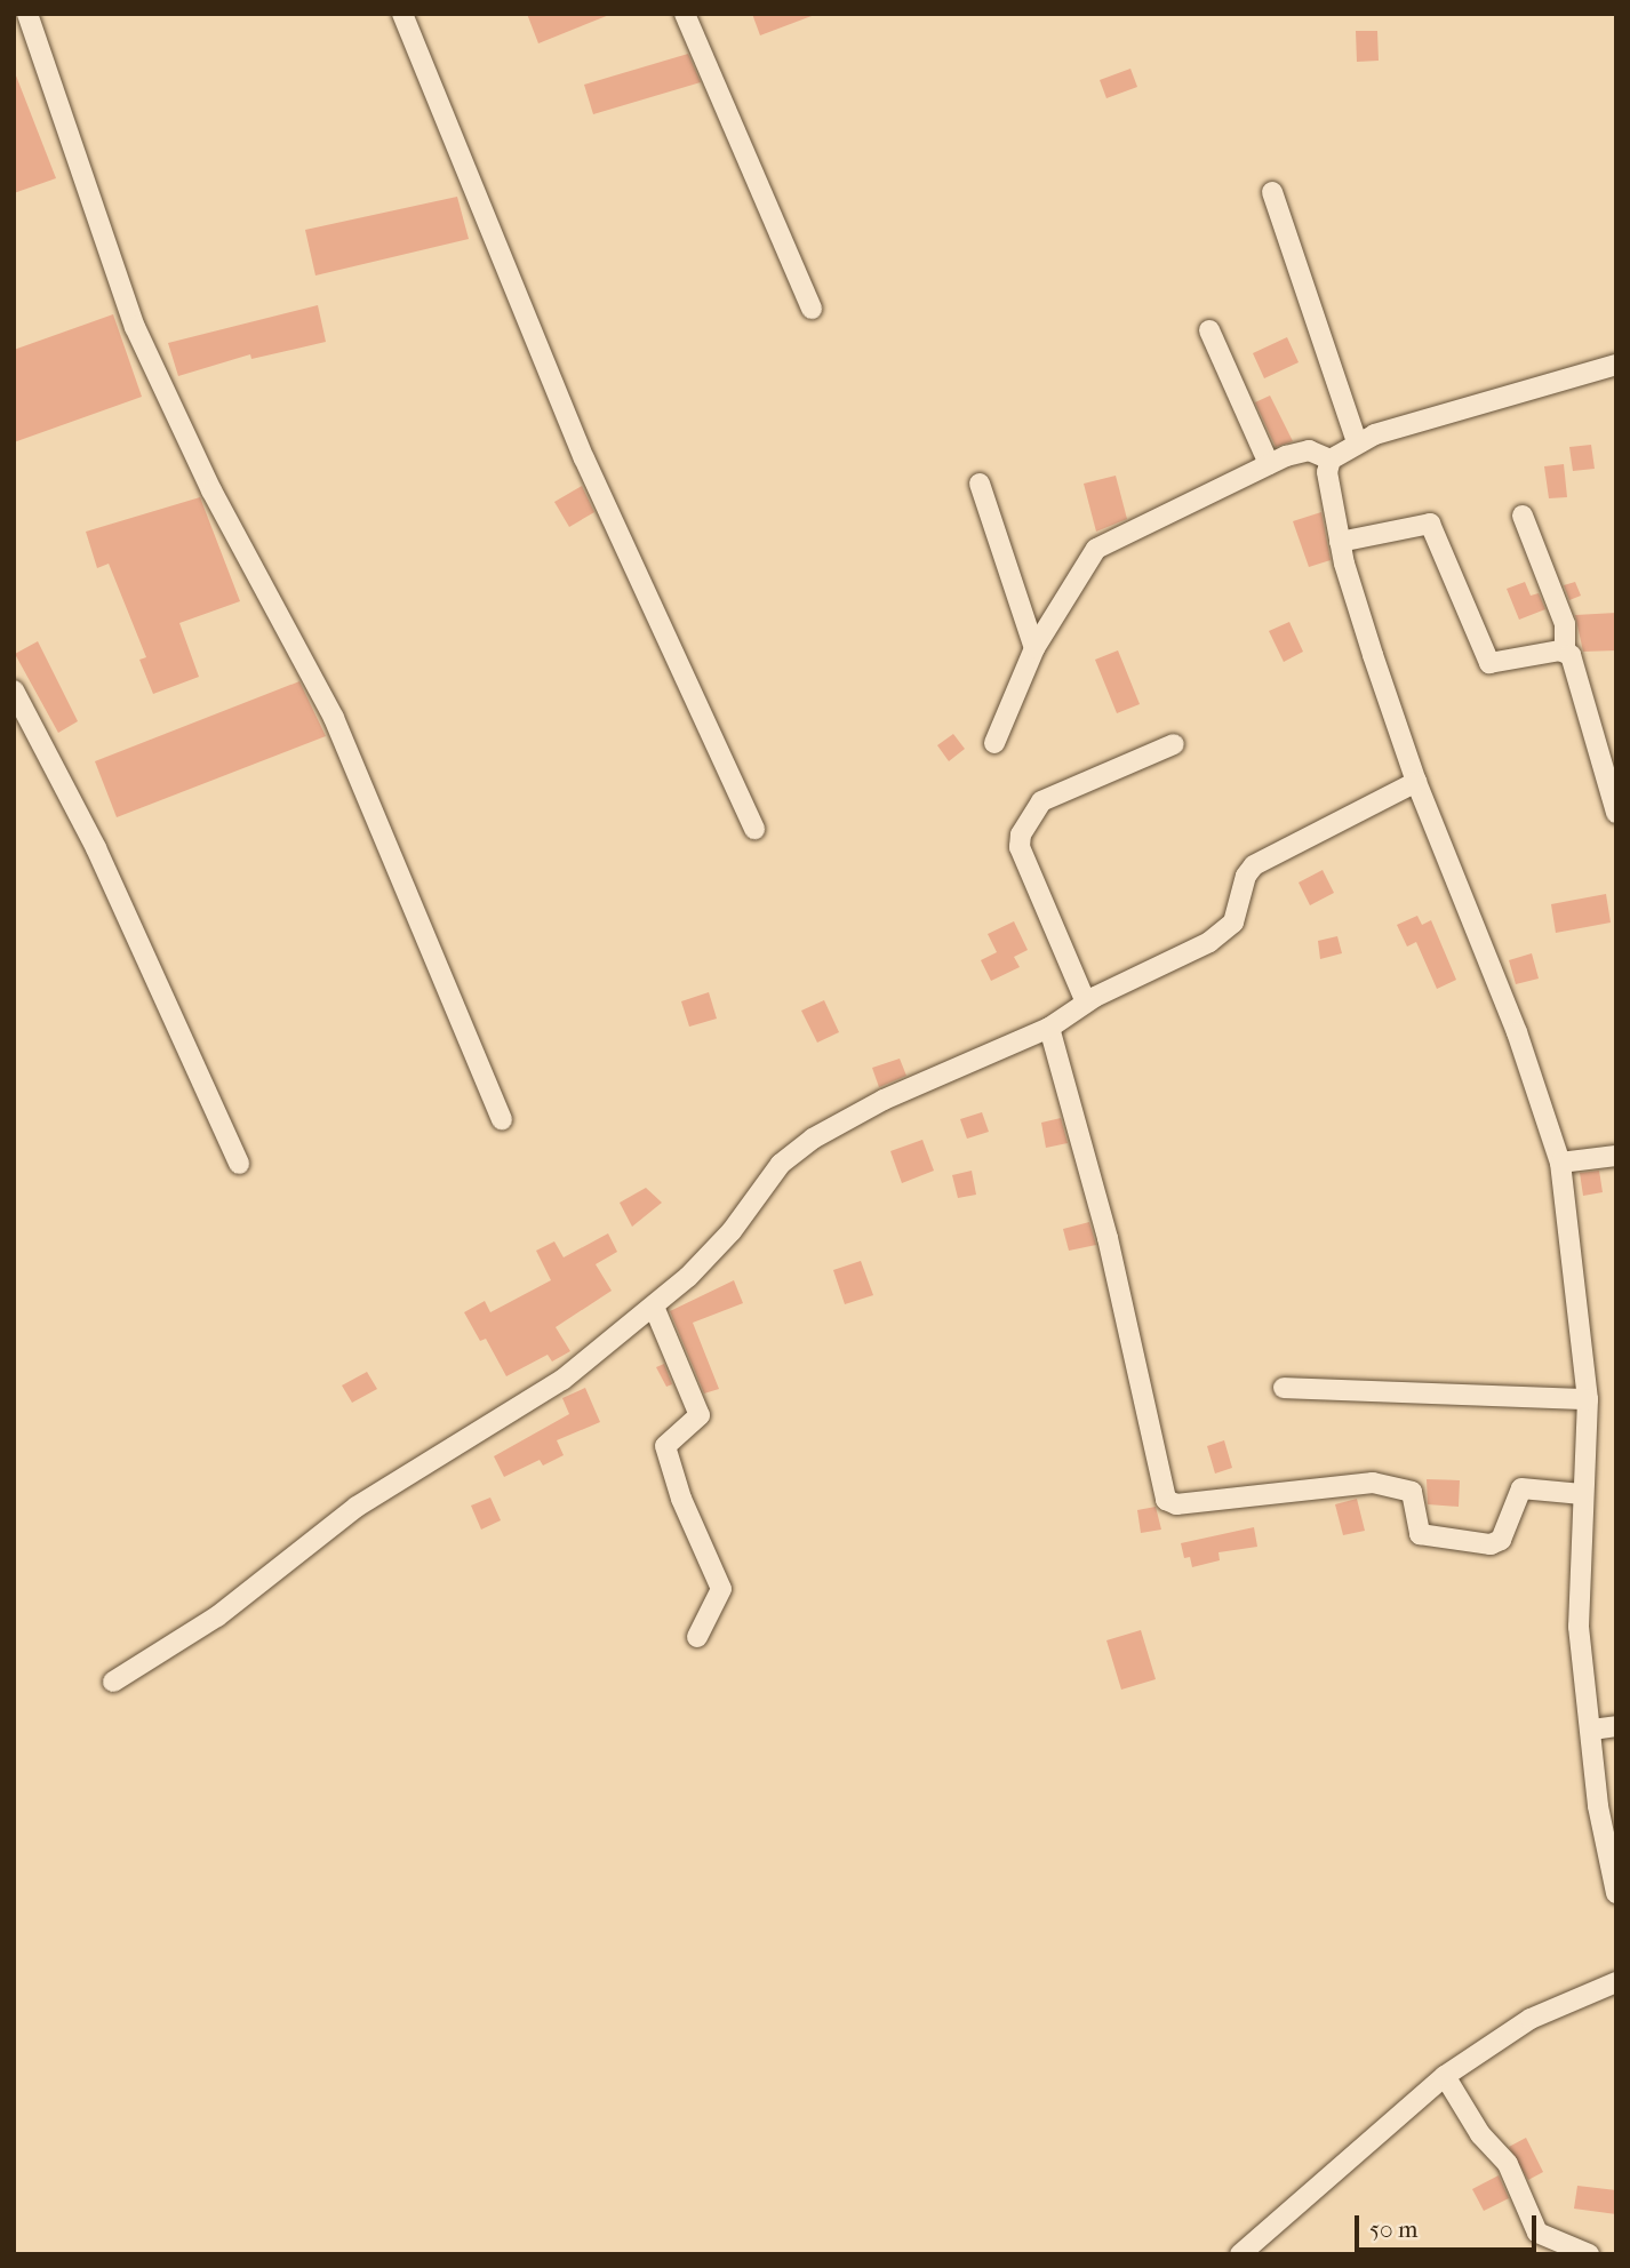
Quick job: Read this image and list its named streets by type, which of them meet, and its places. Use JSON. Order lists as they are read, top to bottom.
{
  "scale_bar": "50 m"
}
